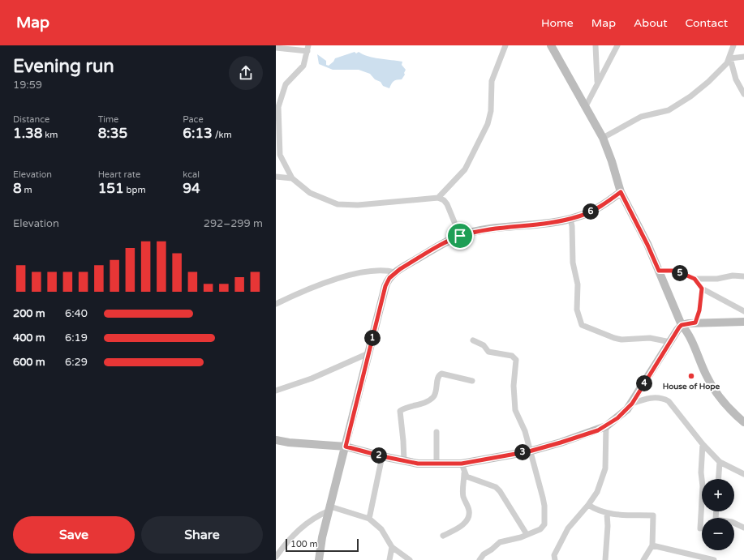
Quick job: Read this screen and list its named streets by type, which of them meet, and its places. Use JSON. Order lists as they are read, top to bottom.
{
  "places": ["House of Hope"],
  "scale_bar": "100 m",
  "page": {
    "header": "Map",
    "nav": [
      "Home",
      "Map",
      "About",
      "Contact"
    ],
    "heading": ["Evening run", "19:59"],
    "stats": [
      ["Distance", "1.38 km"],
      ["Time", "8:35"],
      ["Pace", "6:13 /km"],
      ["Elevation", "8 m"],
      ["Heart rate", "151 bpm"],
      ["kcal", "94"]
    ],
    "pins": [
      "6",
      "5",
      "1",
      "4",
      "3",
      "2"
    ],
    "chart": ["Elevation", "292–299 m"],
    "list": [
      {
        "name": "200 m",
        "note": "6:40"
      },
      {
        "name": "400 m",
        "note": "6:19"
      },
      {
        "name": "600 m",
        "note": "6:29"
      }
    ],
    "map_buttons": ["+", "−"],
    "buttons": ["Save", "Share"],
    "scale": "100 m"
  }
}
